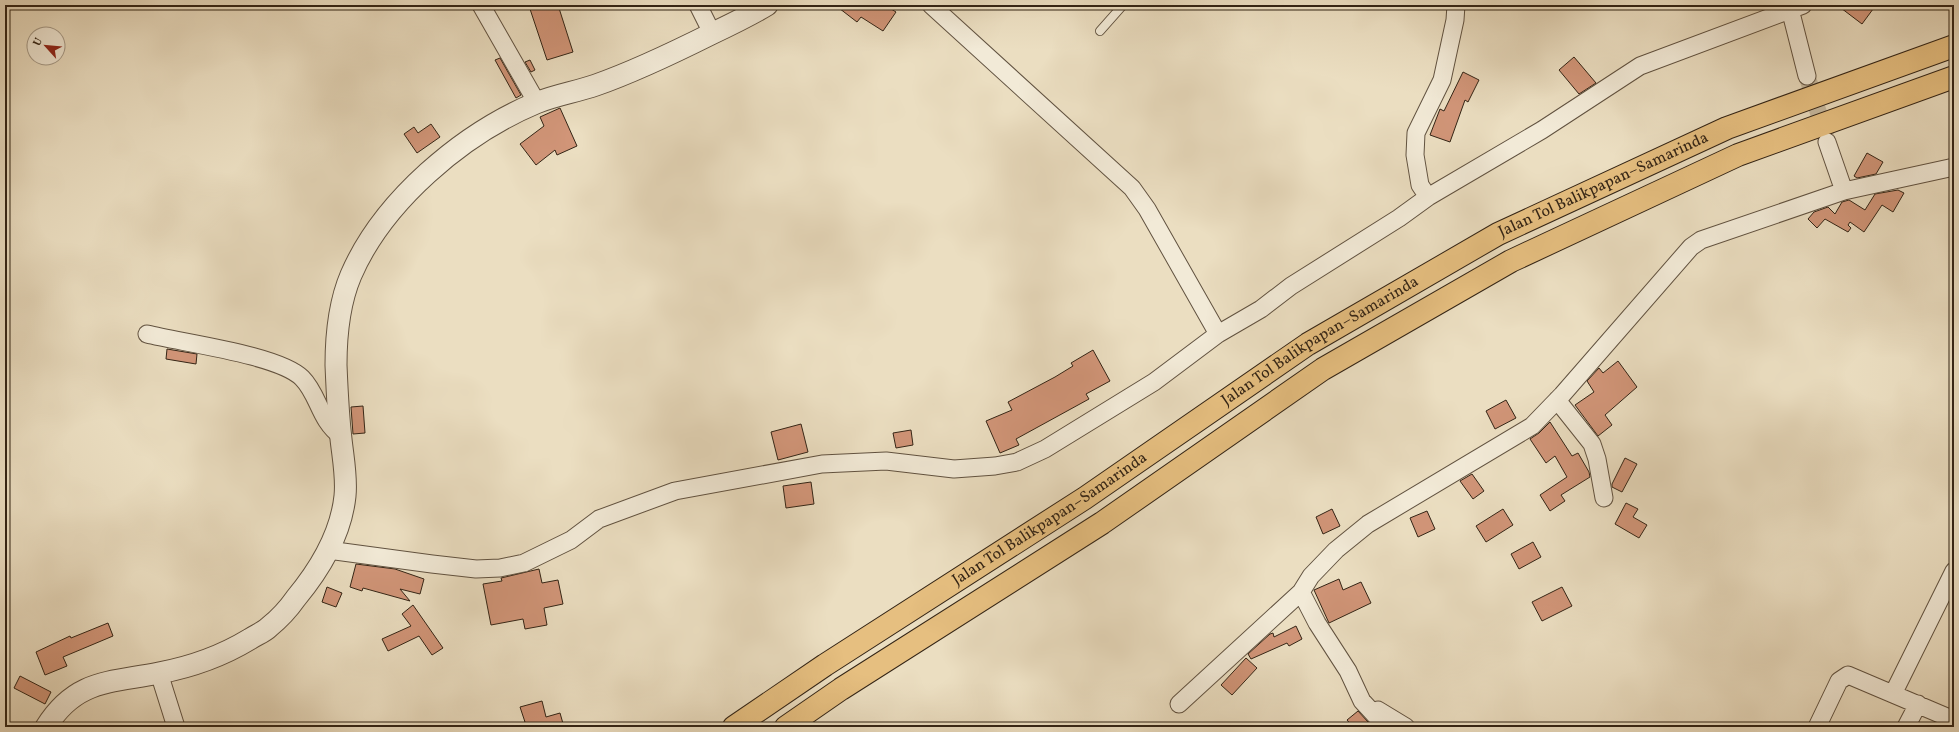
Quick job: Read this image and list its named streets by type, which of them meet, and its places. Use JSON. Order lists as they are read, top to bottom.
{
  "streets": {
    "highway": ["Jalan Tol Balikpapan–Samarinda"]
  },
  "north": "top left"
}
